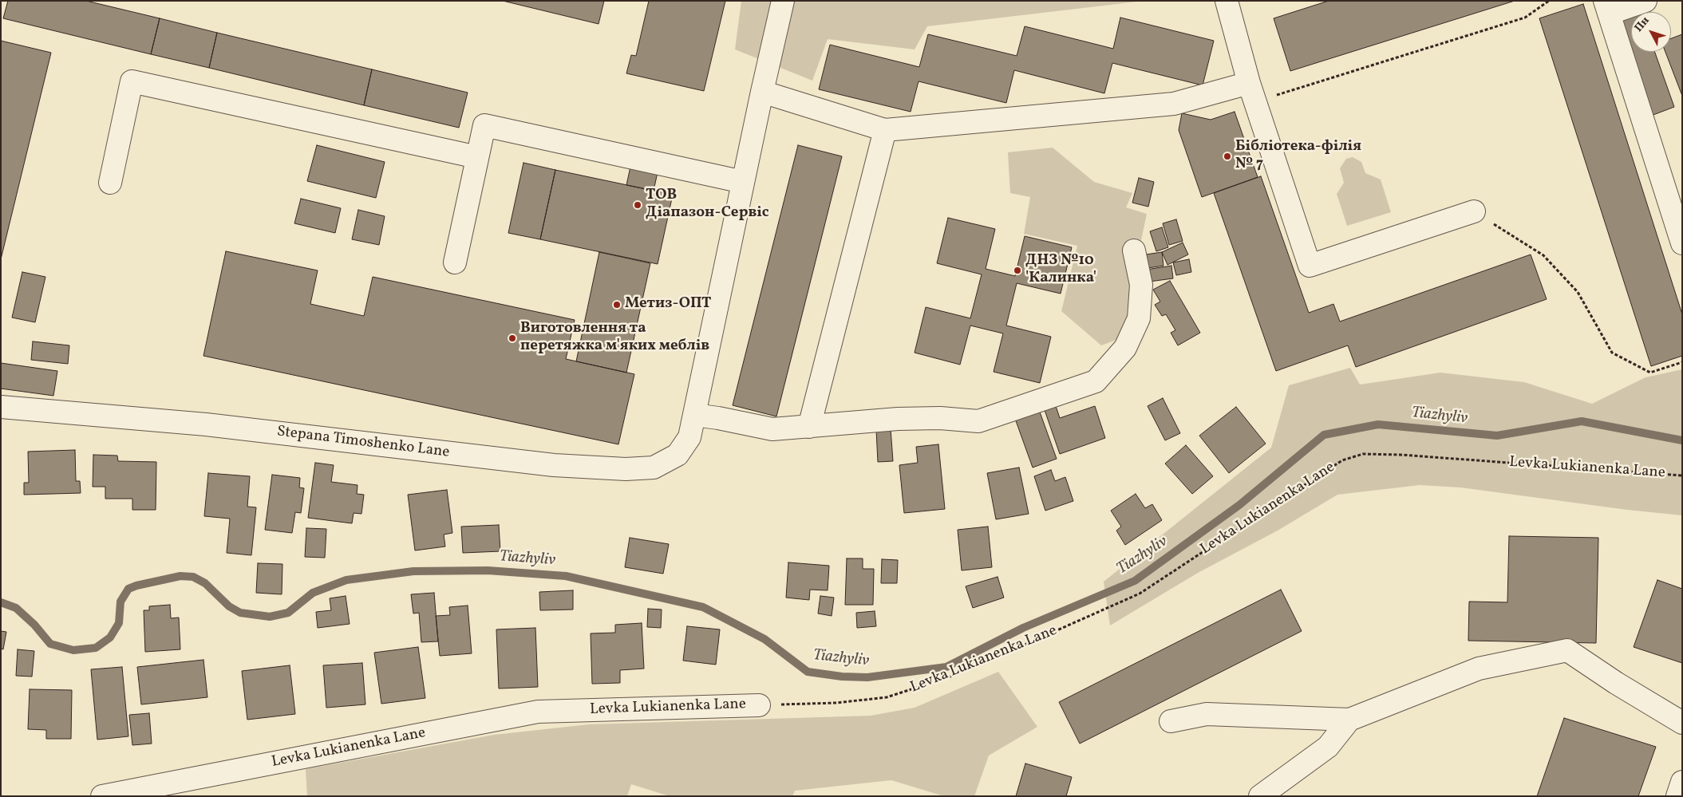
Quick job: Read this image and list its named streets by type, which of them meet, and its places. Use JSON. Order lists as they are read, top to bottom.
{
  "streets": {
    "street": ["Stepana Timoshenko Lane", "Levka Lukianenka Lane"]
  },
  "water": ["Tiazhyliv"],
  "places": [
    "Бібліотека-філія № 7",
    "ТОВ Діапазон-Сервіс",
    "ДНЗ №10 'Калинка'",
    "Метиз-ОПТ",
    "Виготовлення та перетяжка м'яких меблів"
  ],
  "north": "top left"
}
